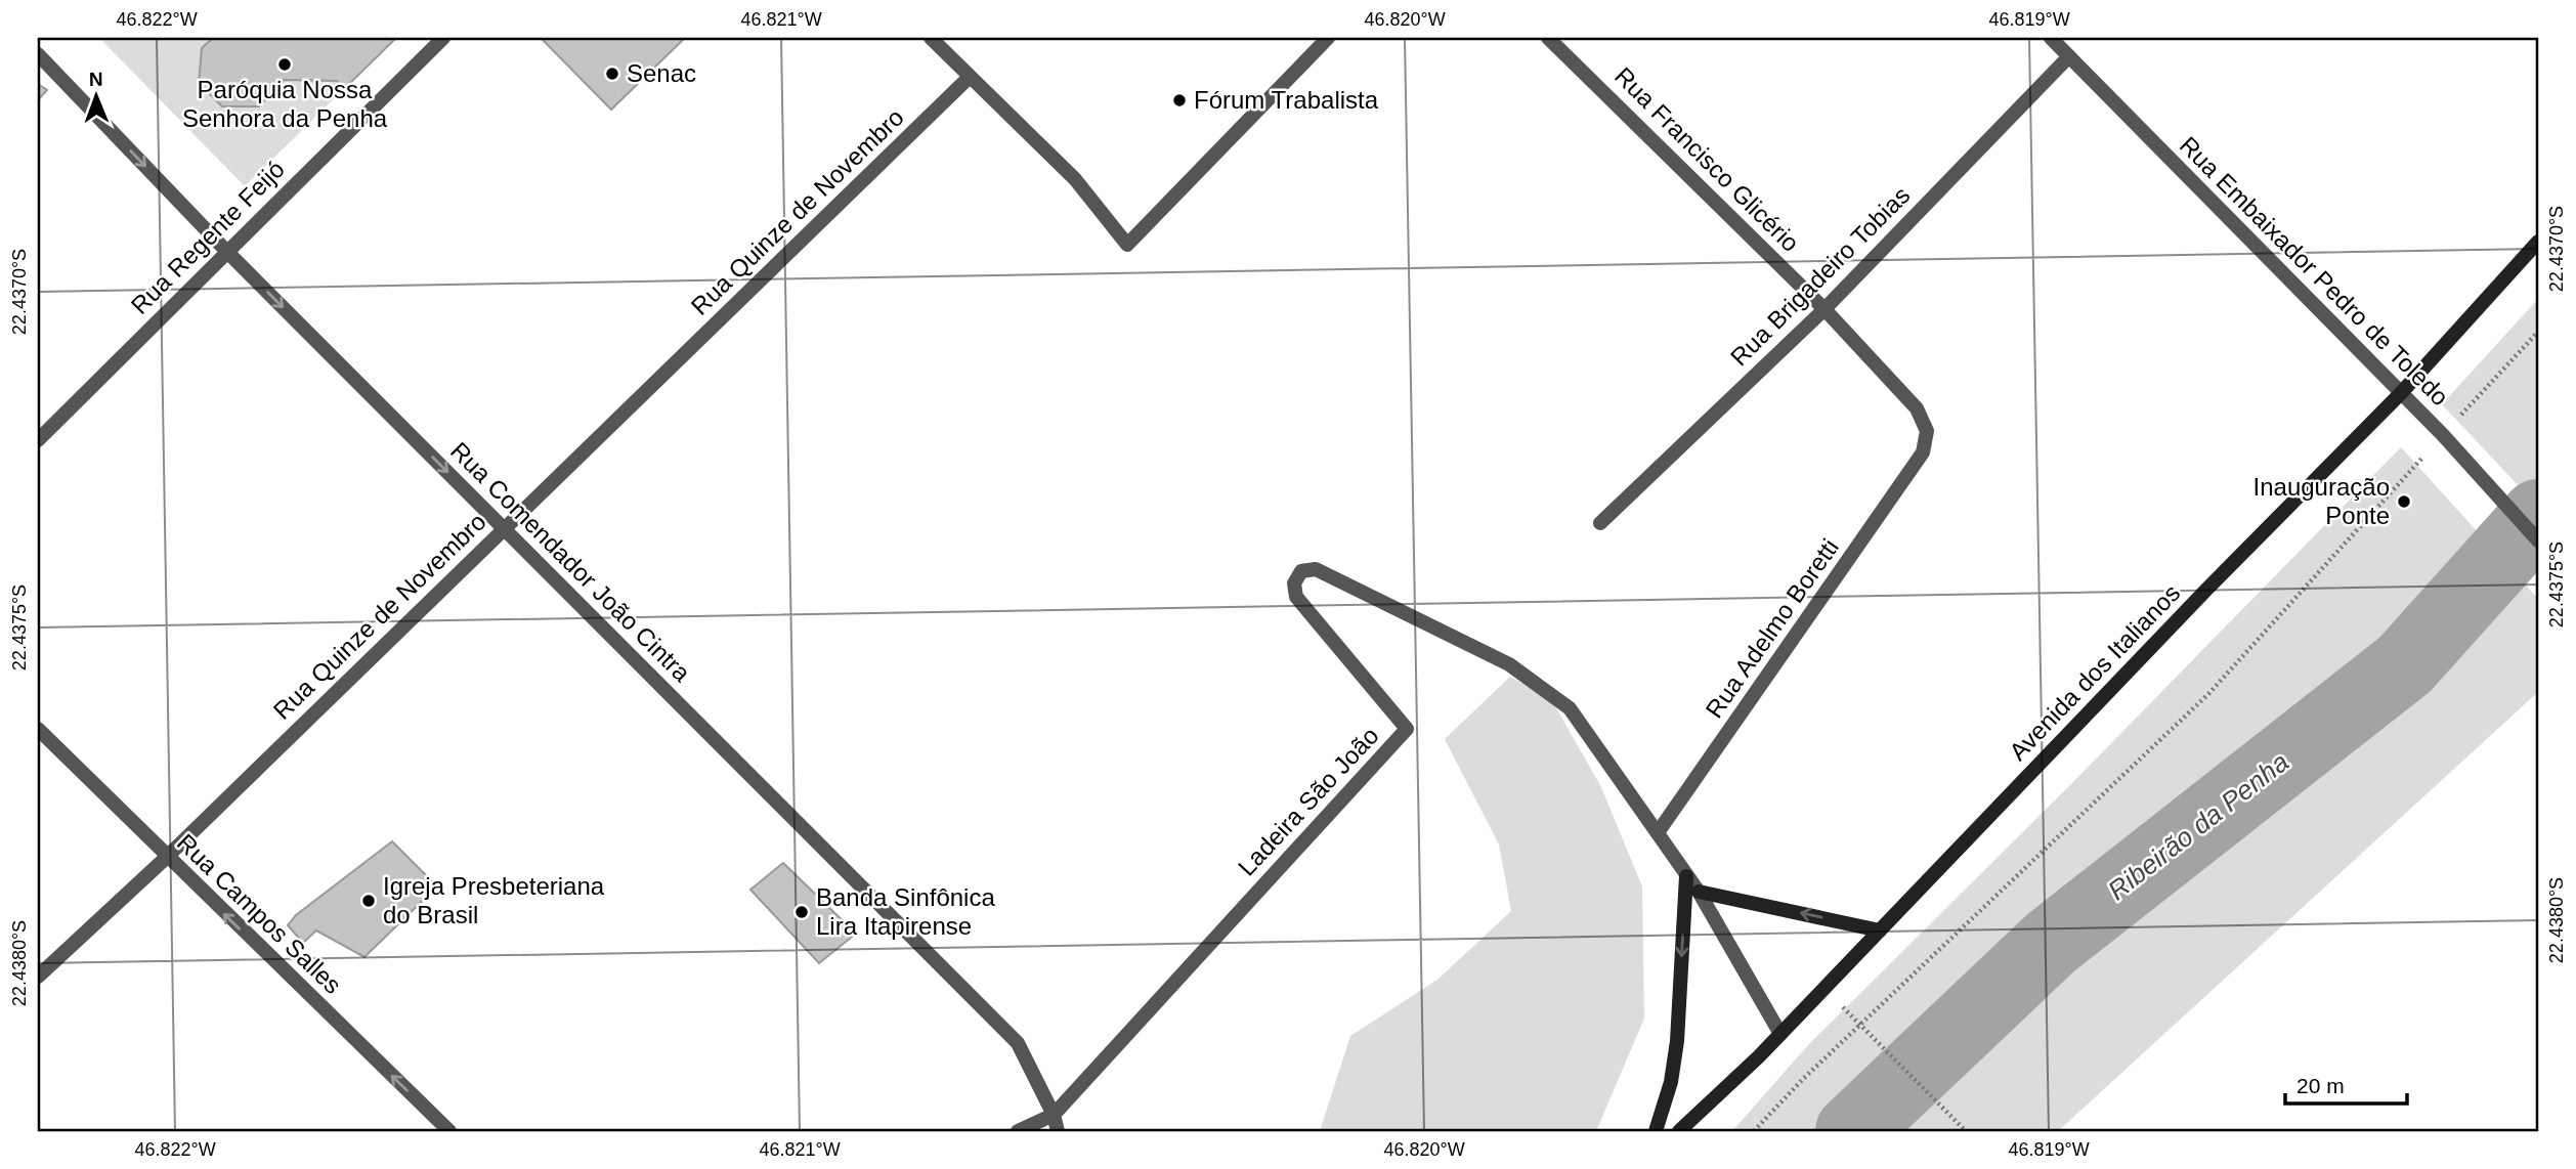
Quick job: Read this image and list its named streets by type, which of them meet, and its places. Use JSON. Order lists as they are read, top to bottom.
{
  "streets": {
    "main road": ["Avenida dos Italianos"],
    "street": [
      "Rua Francisco Glicério",
      "Rua Quinze de Novembro",
      "Rua Regente Feijó",
      "Rua Embaixador Pedro de Toledo",
      "Rua Brigadeiro Tobias",
      "Rua Comendador João Cintra",
      "Rua Adelmo Boretti",
      "Ladeira São João",
      "Rua Campos Salles"
    ]
  },
  "crossings": [
    ["Rua Francisco Glicério", "Rua Brigadeiro Tobias"],
    ["Rua Francisco Glicério", "Rua Adelmo Boretti"],
    ["Rua Quinze de Novembro", "Rua Comendador João Cintra"],
    ["Rua Quinze de Novembro", "Rua Campos Salles"],
    ["Rua Regente Feijó", "Rua Comendador João Cintra"],
    ["Rua Embaixador Pedro de Toledo", "Rua Brigadeiro Tobias"],
    ["Rua Embaixador Pedro de Toledo", "Avenida dos Italianos"],
    ["Rua Comendador João Cintra", "Ladeira São João"],
    ["Rua Adelmo Boretti", "Ladeira São João"],
    ["Avenida dos Italianos", "Ladeira São João"]
  ],
  "one_way": ["Rua Comendador João Cintra", "Rua Campos Salles"],
  "water": ["Ribeirão da Penha"],
  "places": [
    "Paróquia Nossa Senhora da Penha",
    "Senac",
    "Fórum Trabalista",
    "Inauguração Ponte",
    "Igreja Presbeteriana do Brasil",
    "Banda Sinfônica Lira Itapirense"
  ],
  "scale_bar": "20 m",
  "north": "top",
  "coordinates": [
    "46.822°W",
    "46.821°W",
    "46.820°W",
    "46.819°W",
    "22.4370°S",
    "22.4375°S",
    "22.4380°S"
  ]
}
